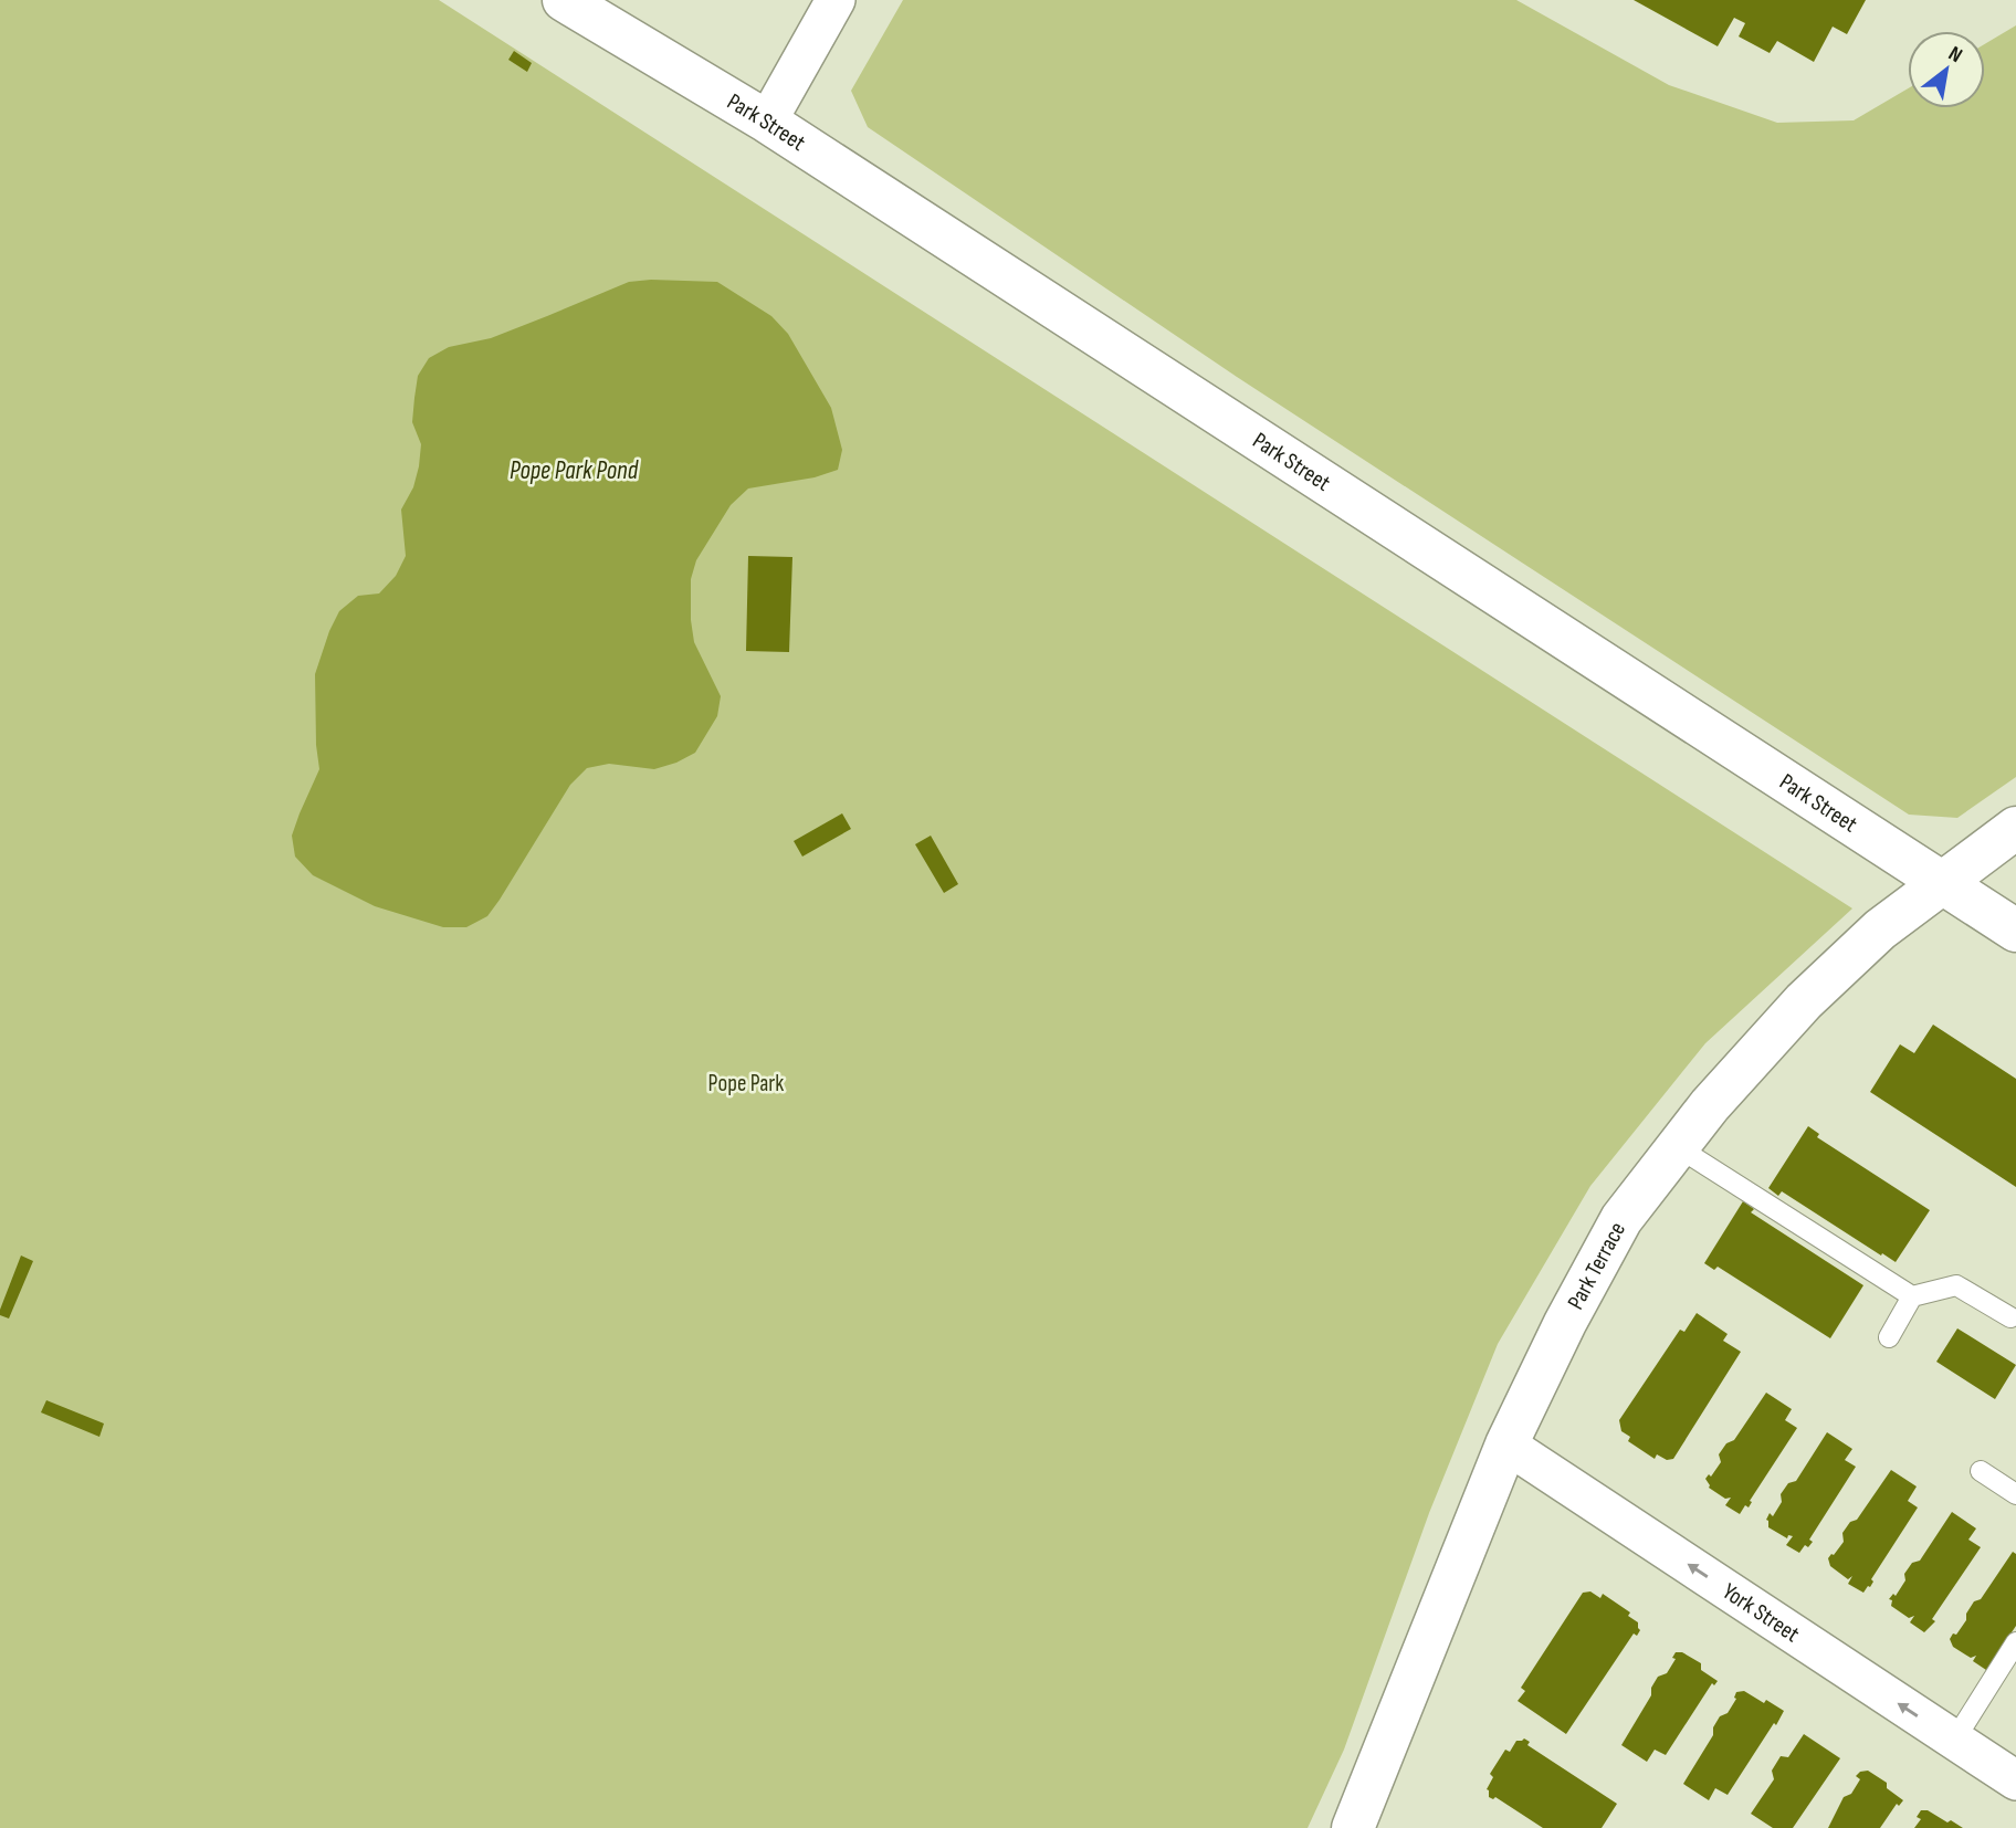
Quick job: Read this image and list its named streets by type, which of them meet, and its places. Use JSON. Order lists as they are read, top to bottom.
{
  "streets": {
    "main road": ["Park Street", "Park Terrace"],
    "street": ["York Street"]
  },
  "crossings": [
    ["Park Street", "Park Terrace"],
    ["Park Terrace", "York Street"]
  ],
  "one_way": ["York Street"],
  "water": ["Pope Park Pond"],
  "parks": ["Pope Park"],
  "north": "top right"
}
